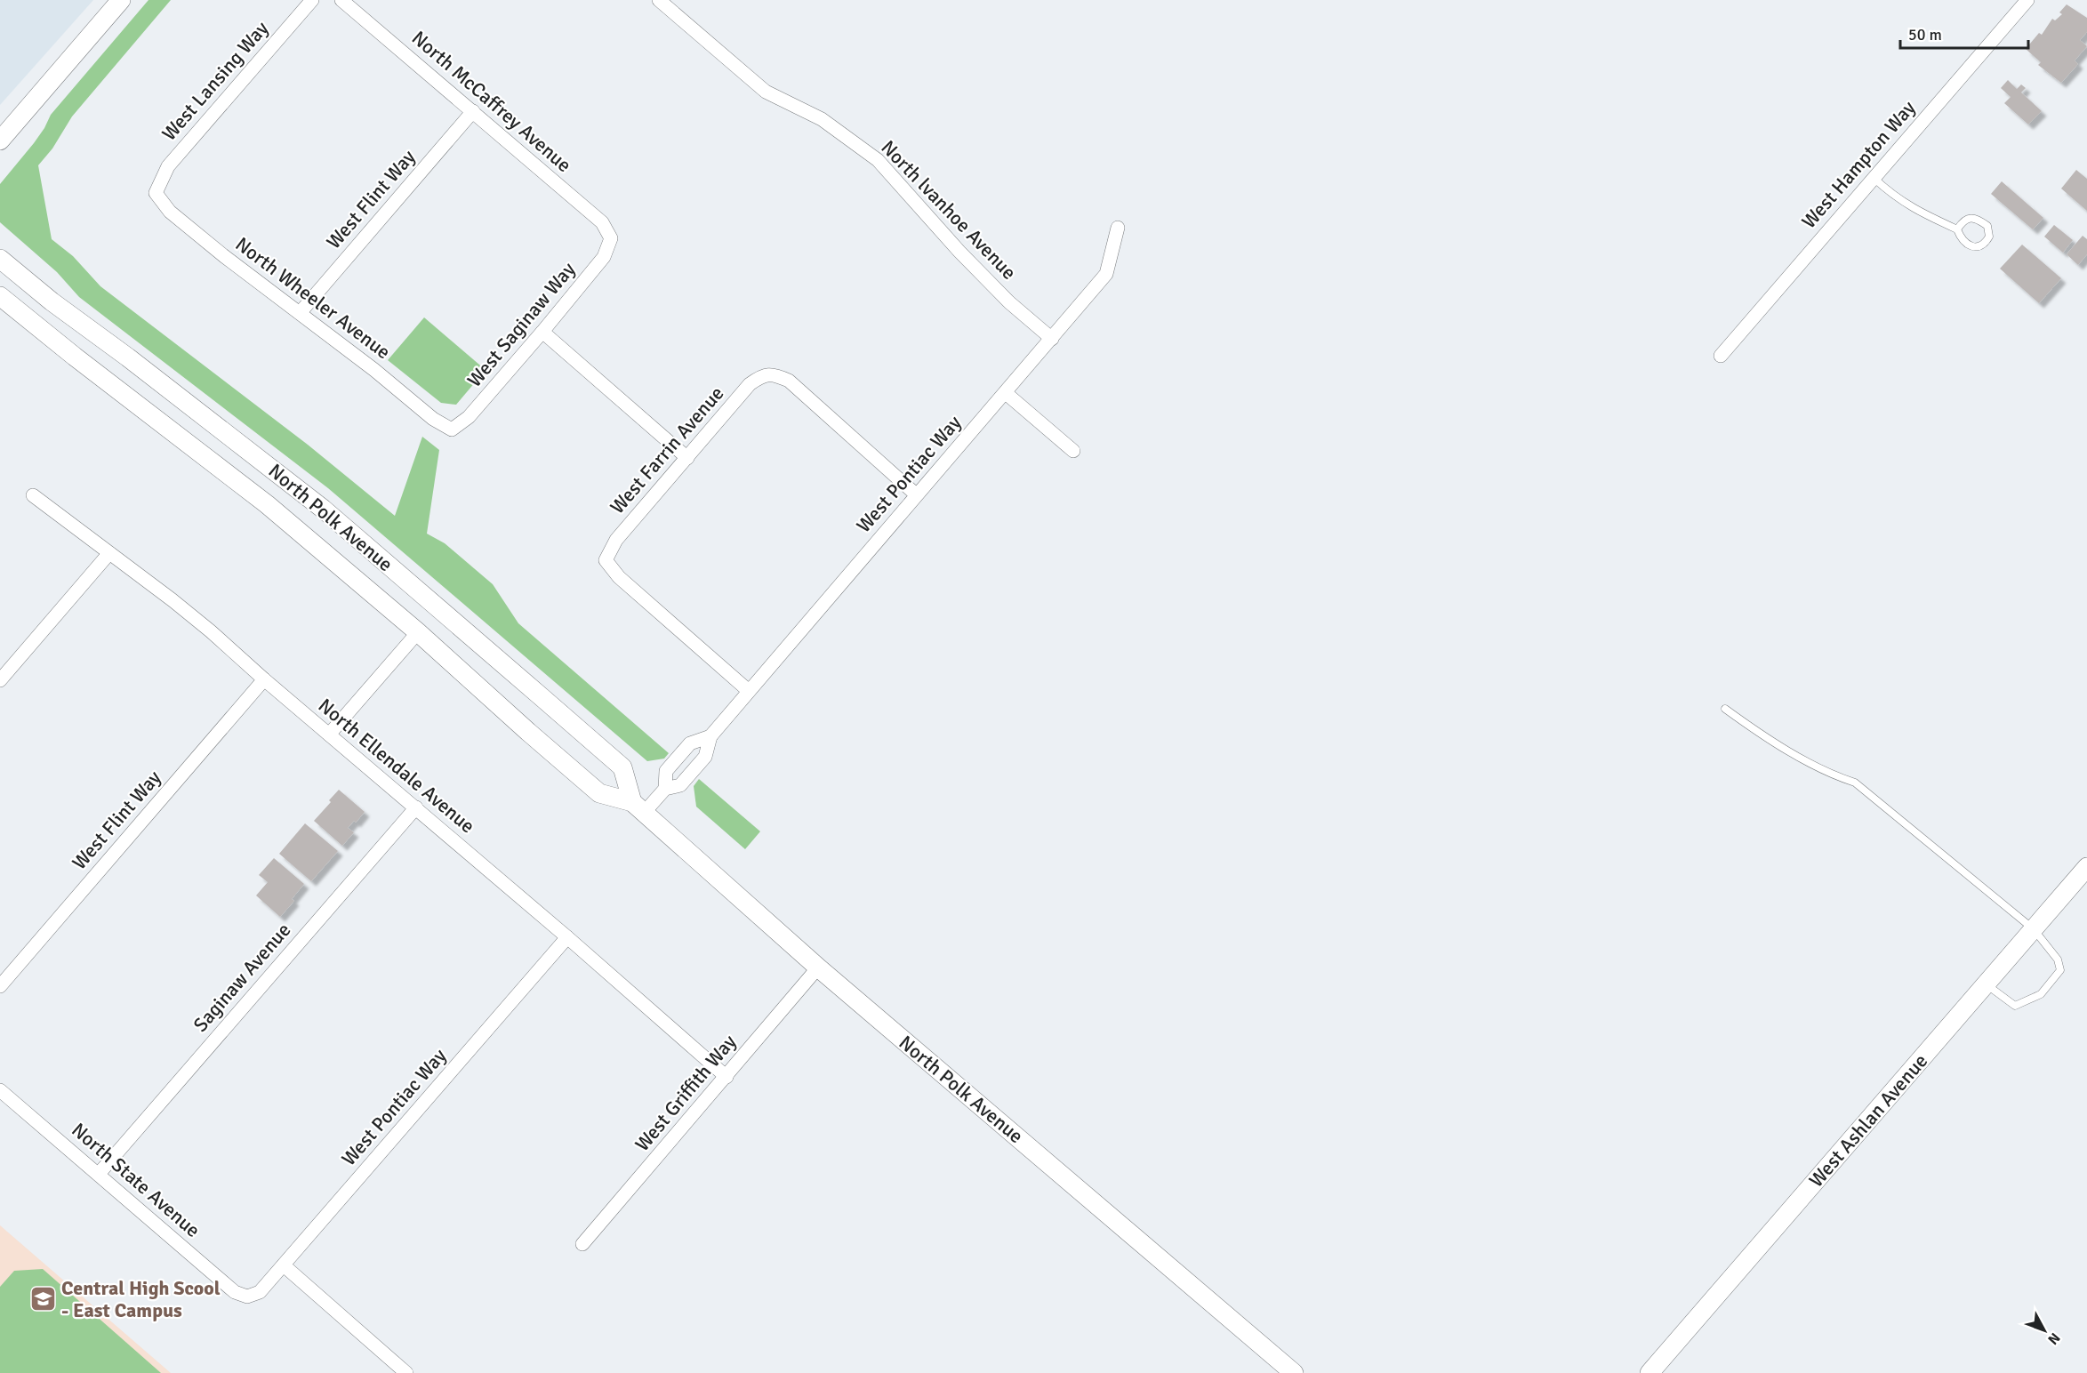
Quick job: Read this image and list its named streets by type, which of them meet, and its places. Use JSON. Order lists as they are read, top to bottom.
{
  "streets": {
    "main road": ["North Polk Avenue", "West Ashlan Avenue"],
    "street": [
      "West Lansing Way",
      "North McCaffrey Avenue",
      "West Hampton Way",
      "West Flint Way",
      "North lvanhoe Avenue",
      "North Wheeler Avenue",
      "West Saginaw Way",
      "West Farrin Avenue",
      "West Pontiac Way",
      "North Ellendale Avenue",
      "Saginaw Avenue",
      "West Griffith Way",
      "North State Avenue"
    ]
  },
  "crossings": [
    ["West Lansing Way", "North Wheeler Avenue"],
    ["North McCaffrey Avenue", "West Flint Way"],
    ["North McCaffrey Avenue", "West Saginaw Way"],
    ["West Flint Way", "North Wheeler Avenue"],
    ["West Flint Way", "North Ellendale Avenue"],
    ["North lvanhoe Avenue", "West Pontiac Way"],
    ["North Wheeler Avenue", "West Saginaw Way"],
    ["West Farrin Avenue", "West Pontiac Way"],
    ["West Pontiac Way", "North Polk Avenue"],
    ["West Pontiac Way", "North Ellendale Avenue"],
    ["West Pontiac Way", "North State Avenue"],
    ["North Polk Avenue", "West Griffith Way"],
    ["North Ellendale Avenue", "Saginaw Avenue"],
    ["North Ellendale Avenue", "West Griffith Way"],
    ["Saginaw Avenue", "North State Avenue"]
  ],
  "places": {
    "school or university": ["Central High Scool - East Campus"]
  },
  "scale_bar": "50 m",
  "north": "bottom right"
}
